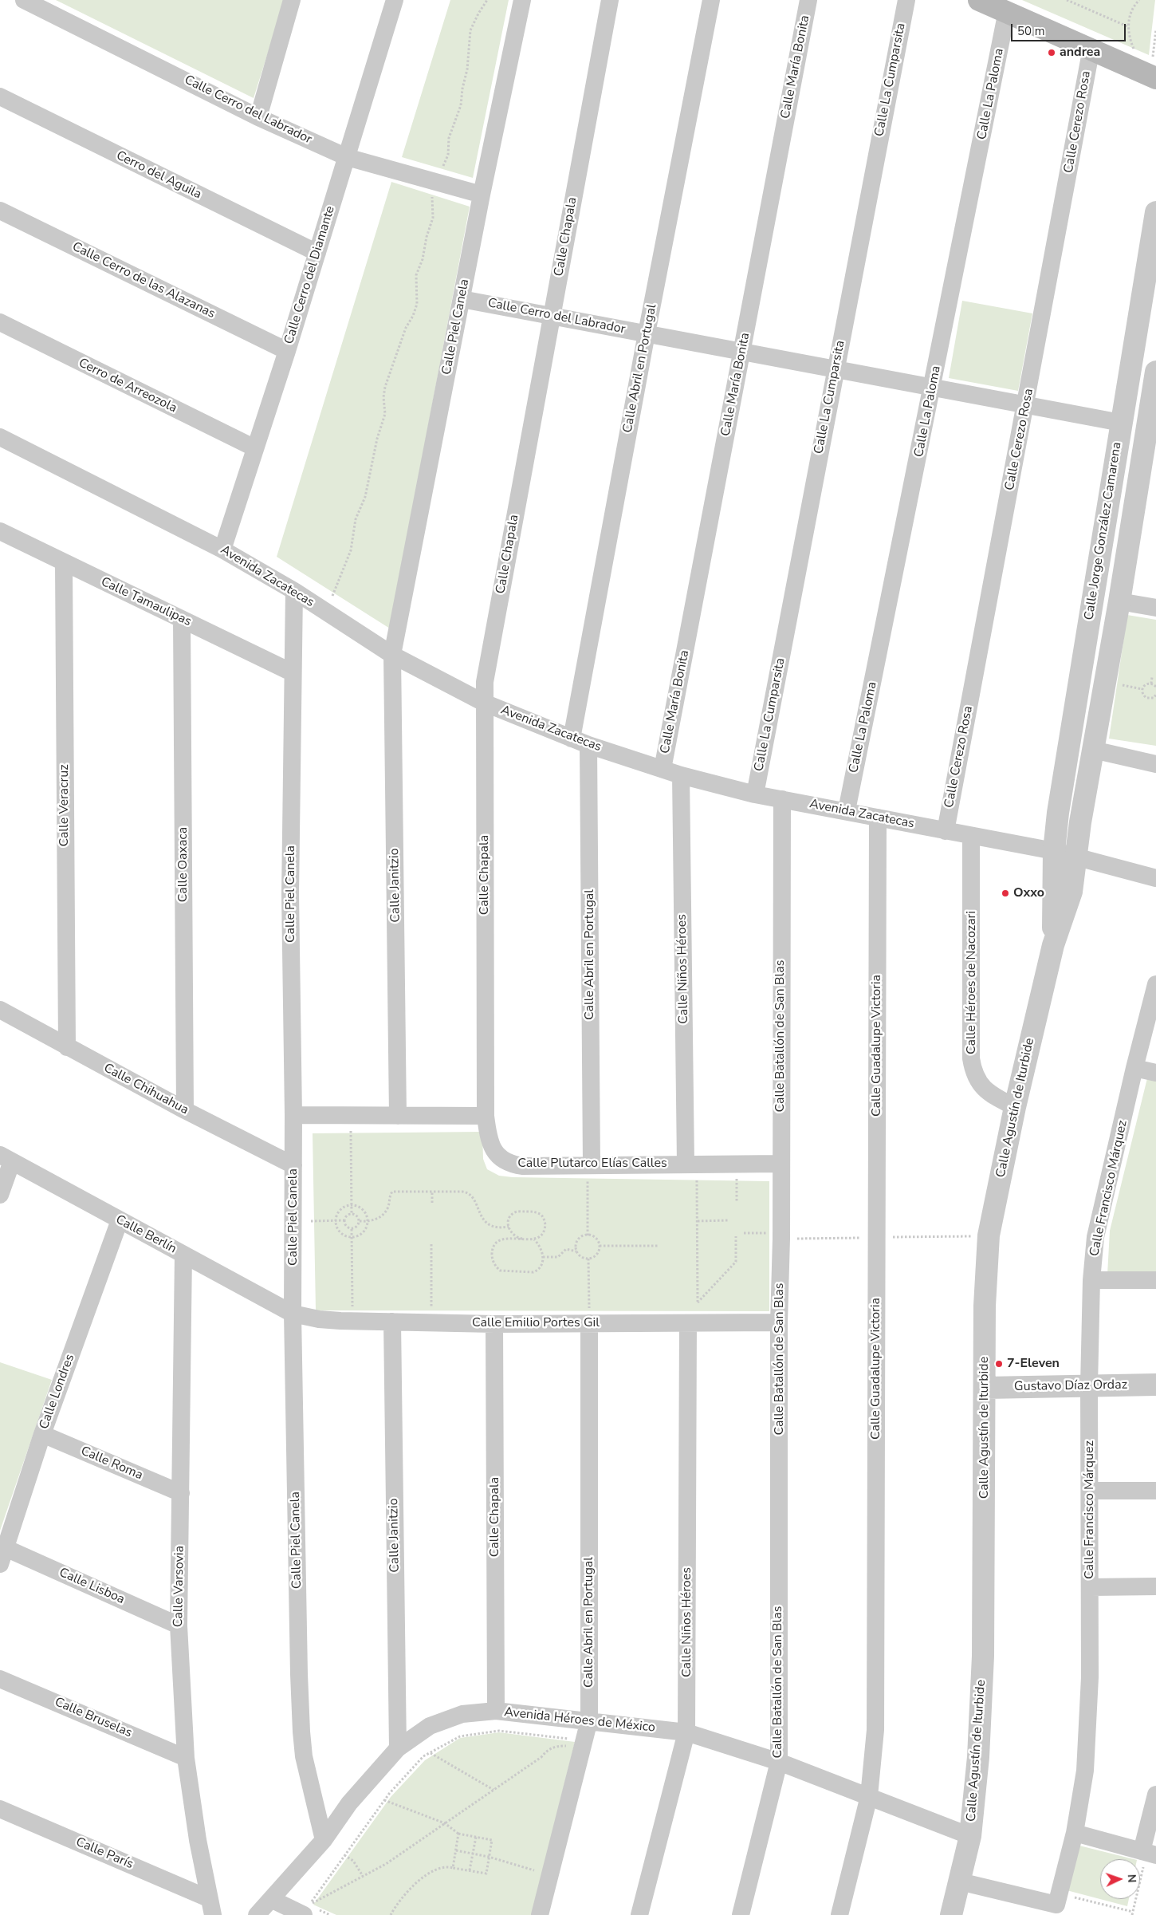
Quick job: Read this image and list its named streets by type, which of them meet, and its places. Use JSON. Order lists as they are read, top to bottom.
{
  "streets": {
    "street": [
      "Calle María Bonita",
      "Calle La Cumparsita",
      "Calle La Paloma",
      "Calle Cerro del Labrador",
      "Calle Cerezo Rosa",
      "Cerro del Aguila",
      "Calle Chapala",
      "Calle Cerro del Diamante",
      "Calle Cerro de las Alazanas",
      "Calle Piel Canela",
      "Calle Abril en Portugal",
      "Cerro de Arreozola",
      "Calle Jorge González Camarena",
      "Avenida Zacatecas",
      "Calle Tamaulipas",
      "Calle Veracruz",
      "Calle Oaxaca",
      "Calle Janitzio",
      "Calle Niños Héroes",
      "Calle Héroes de Nacozari",
      "Calle Batallón de San Blas",
      "Calle Guadalupe Victoria",
      "Calle Chihuahua",
      "Calle Agustín de Iturbide",
      "Calle Plutarco Elías Calles",
      "Calle Francisco Márquez",
      "Calle Berlín",
      "Calle Emilio Portes Gil",
      "Gustavo Díaz Ordaz",
      "Calle Londres",
      "Calle Roma",
      "Calle Lisboa",
      "Calle Varsovia",
      "Calle Bruselas",
      "Avenida Héroes de México",
      "Calle París"
    ]
  },
  "crossings": [
    ["Calle María Bonita", "Calle Cerro del Labrador"],
    ["Calle María Bonita", "Avenida Zacatecas"],
    ["Calle La Cumparsita", "Calle Cerro del Labrador"],
    ["Calle La Cumparsita", "Avenida Zacatecas"],
    ["Calle La Paloma", "Calle Cerro del Labrador"],
    ["Calle La Paloma", "Avenida Zacatecas"],
    ["Calle Cerro del Labrador", "Calle Cerezo Rosa"],
    ["Calle Cerro del Labrador", "Calle Chapala"],
    ["Calle Cerro del Labrador", "Calle Cerro del Diamante"],
    ["Calle Cerro del Labrador", "Calle Piel Canela"],
    ["Calle Cerro del Labrador", "Calle Abril en Portugal"],
    ["Calle Cerro del Labrador", "Calle Jorge González Camarena"],
    ["Calle Cerezo Rosa", "Avenida Zacatecas"],
    ["Cerro del Aguila", "Calle Cerro del Diamante"],
    ["Calle Chapala", "Avenida Zacatecas"],
    ["Calle Chapala", "Calle Plutarco Elías Calles"],
    ["Calle Chapala", "Calle Emilio Portes Gil"],
    ["Calle Chapala", "Avenida Héroes de México"],
    ["Calle Cerro del Diamante", "Calle Cerro de las Alazanas"],
    ["Calle Cerro del Diamante", "Cerro de Arreozola"],
    ["Calle Cerro del Diamante", "Avenida Zacatecas"],
    ["Calle Piel Canela", "Avenida Zacatecas"],
    ["Calle Piel Canela", "Calle Tamaulipas"],
    ["Calle Piel Canela", "Calle Janitzio"],
    ["Calle Piel Canela", "Calle Chihuahua"],
    ["Calle Piel Canela", "Calle Berlín"],
    ["Calle Piel Canela", "Calle Emilio Portes Gil"],
    ["Calle Piel Canela", "Avenida Héroes de México"],
    ["Calle Abril en Portugal", "Avenida Zacatecas"],
    ["Calle Abril en Portugal", "Calle Plutarco Elías Calles"],
    ["Calle Abril en Portugal", "Calle Emilio Portes Gil"],
    ["Calle Abril en Portugal", "Avenida Héroes de México"],
    ["Calle Jorge González Camarena", "Avenida Zacatecas"],
    ["Calle Jorge González Camarena", "Calle Agustín de Iturbide"],
    ["Avenida Zacatecas", "Calle Janitzio"],
    ["Avenida Zacatecas", "Calle Niños Héroes"],
    ["Avenida Zacatecas", "Calle Héroes de Nacozari"],
    ["Avenida Zacatecas", "Calle Batallón de San Blas"],
    ["Avenida Zacatecas", "Calle Guadalupe Victoria"],
    ["Avenida Zacatecas", "Calle Agustín de Iturbide"],
    ["Calle Tamaulipas", "Calle Veracruz"],
    ["Calle Tamaulipas", "Calle Oaxaca"],
    ["Calle Veracruz", "Calle Chihuahua"],
    ["Calle Oaxaca", "Calle Chihuahua"],
    ["Calle Janitzio", "Calle Emilio Portes Gil"],
    ["Calle Janitzio", "Avenida Héroes de México"],
    ["Calle Niños Héroes", "Calle Plutarco Elías Calles"],
    ["Calle Niños Héroes", "Calle Emilio Portes Gil"],
    ["Calle Niños Héroes", "Avenida Héroes de México"],
    ["Calle Héroes de Nacozari", "Calle Agustín de Iturbide"],
    ["Calle Batallón de San Blas", "Calle Plutarco Elías Calles"],
    ["Calle Batallón de San Blas", "Calle Emilio Portes Gil"],
    ["Calle Batallón de San Blas", "Avenida Héroes de México"],
    ["Calle Guadalupe Victoria", "Avenida Héroes de México"],
    ["Calle Agustín de Iturbide", "Gustavo Díaz Ordaz"],
    ["Calle Agustín de Iturbide", "Avenida Héroes de México"],
    ["Calle Francisco Márquez", "Gustavo Díaz Ordaz"],
    ["Calle Berlín", "Calle Emilio Portes Gil"],
    ["Calle Berlín", "Calle Londres"],
    ["Calle Berlín", "Calle Varsovia"],
    ["Calle Londres", "Calle Roma"],
    ["Calle Londres", "Calle Lisboa"],
    ["Calle Roma", "Calle Varsovia"],
    ["Calle Lisboa", "Calle Varsovia"],
    ["Calle Varsovia", "Calle Bruselas"],
    ["Calle Varsovia", "Calle París"]
  ],
  "places": ["andrea", "Oxxo", "7-Eleven"],
  "scale_bar": "50 m",
  "north": "right"
}
